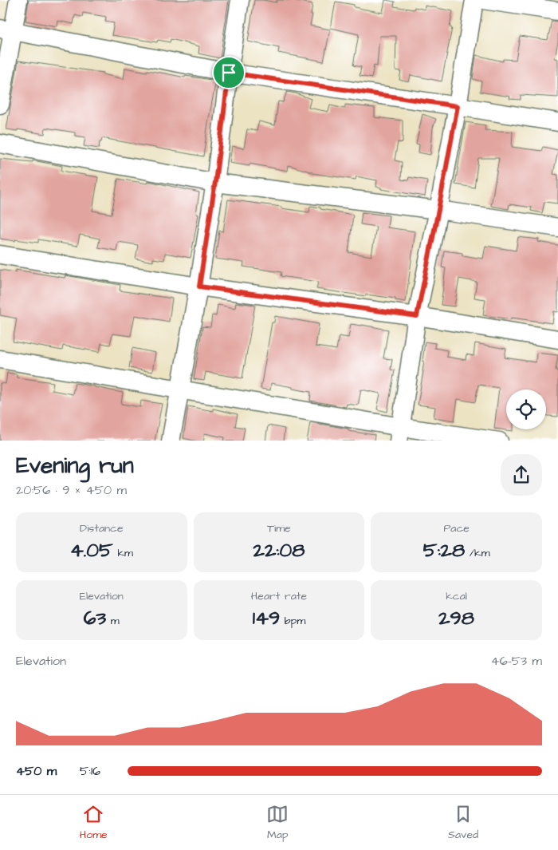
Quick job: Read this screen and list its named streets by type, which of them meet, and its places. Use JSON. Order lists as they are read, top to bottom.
{
  "page": {
    "heading": ["Evening run", "20:56 · 9 × 450 m"],
    "stats": [
      ["Distance", "4.05 km"],
      ["Time", "22:08"],
      ["Pace", "5:28 /km"],
      ["Elevation", "63 m"],
      ["Heart rate", "149 bpm"],
      ["kcal", "298"]
    ],
    "chart": ["Elevation", "46–53 m"],
    "list": [
      {
        "name": "450 m",
        "note": "5:16"
      }
    ],
    "tabs": ["Home", "Map", "Saved"]
  }
}
